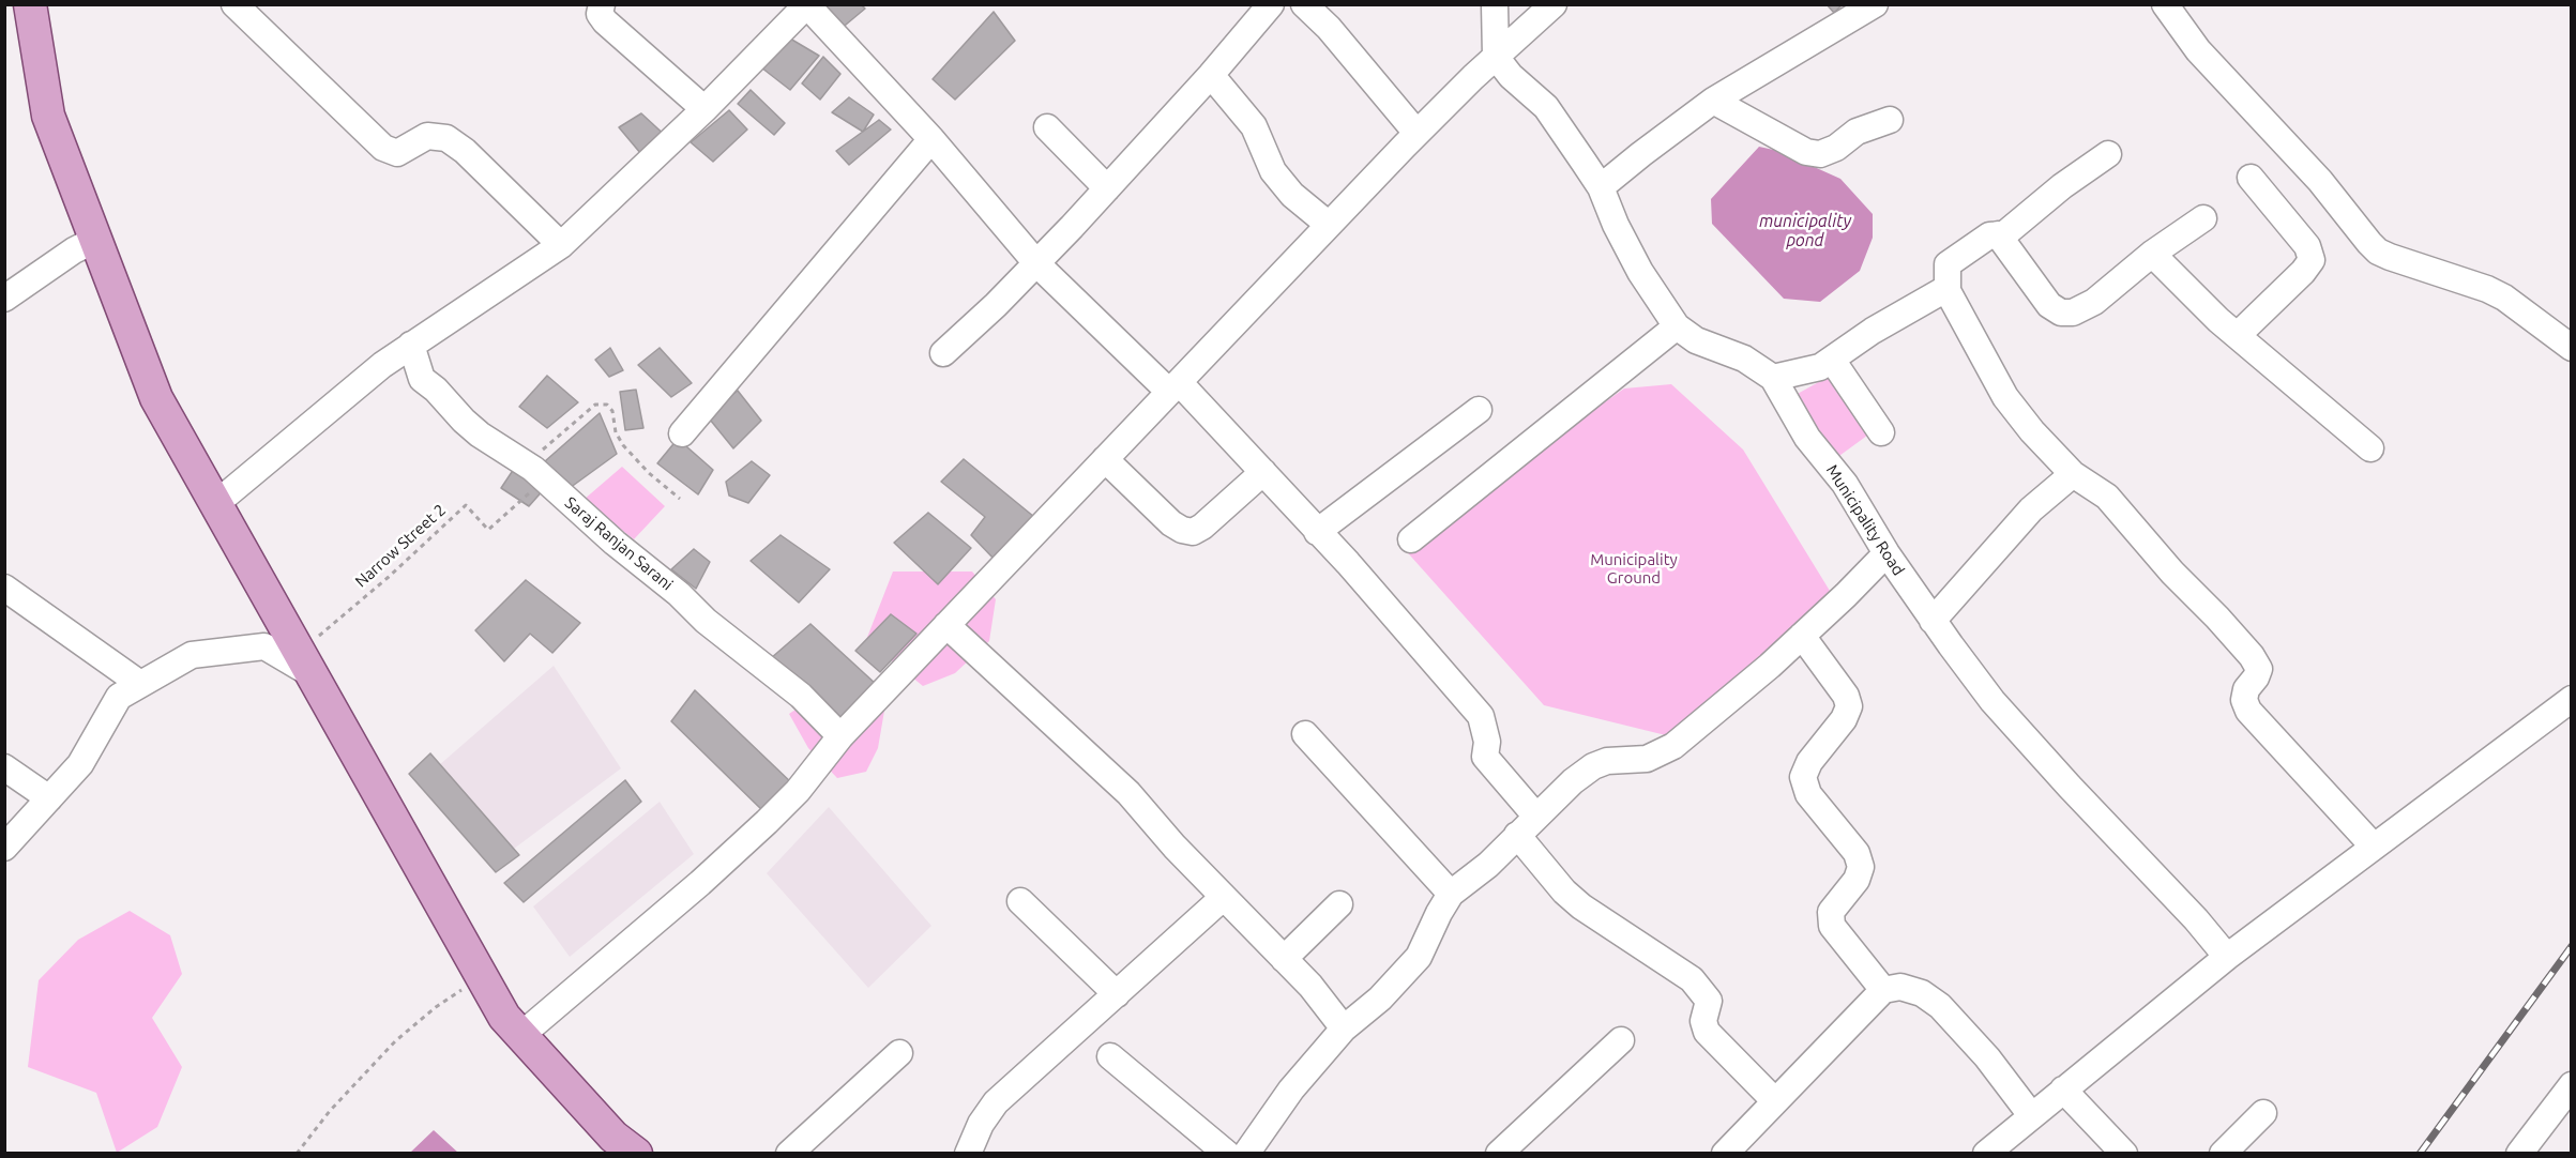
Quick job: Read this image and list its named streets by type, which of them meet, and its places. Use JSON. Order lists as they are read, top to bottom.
{
  "streets": {
    "street": ["Municipality Road", "Saraj Ranjan Sarani"],
    "path": ["Narrow Street 2"]
  },
  "crossings": [
    ["Saraj Ranjan Sarani", "Narrow Street 2"]
  ],
  "water": ["municipality pond"],
  "parks": ["Municipality Ground"]
}
